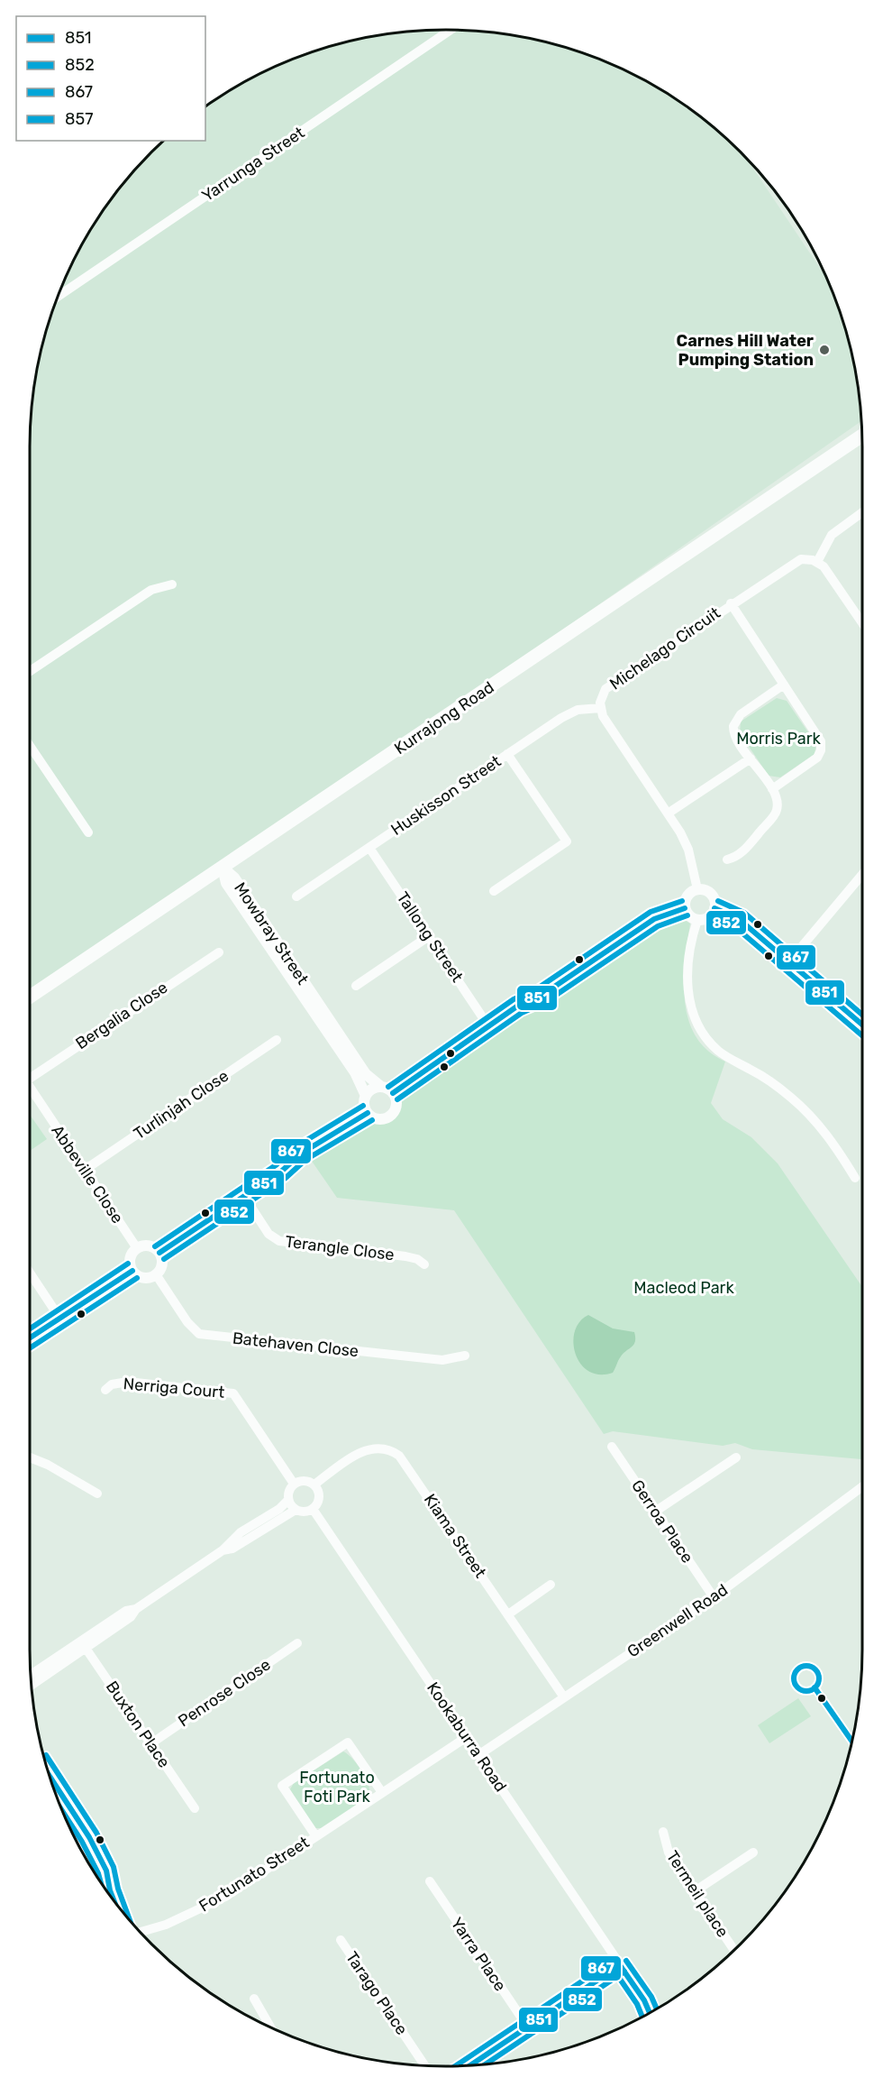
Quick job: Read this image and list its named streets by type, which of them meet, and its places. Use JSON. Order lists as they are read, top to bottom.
{
  "streets": {
    "main road": ["Kurrajong Road"],
    "street": [
      "Yarrunga Street",
      "Michelago Circuit",
      "Huskisson Street",
      "Mowbray Street",
      "Tallong Street",
      "Bergalia Close",
      "Turlinjah Close",
      "Abbeville Close",
      "Terangle Close",
      "Batehaven Close",
      "Nerriga Court",
      "Gerroa Place",
      "Kiama Street",
      "Greenwell Road",
      "Penrose Close",
      "Buxton Place",
      "Kookaburra Road",
      "Fortunato Street",
      "Termeil place",
      "Yarra Place",
      "Tarago Place"
    ]
  },
  "crossings": [
    ["Michelago Circuit", "Huskisson Street"],
    ["Kurrajong Road", "Mowbray Street"],
    ["Huskisson Street", "Tallong Street"],
    ["Turlinjah Close", "Abbeville Close"],
    ["Abbeville Close", "Batehaven Close"],
    ["Nerriga Court", "Kiama Street"],
    ["Nerriga Court", "Kookaburra Road"],
    ["Gerroa Place", "Greenwell Road"],
    ["Kiama Street", "Greenwell Road"],
    ["Kiama Street", "Kookaburra Road"],
    ["Greenwell Road", "Kookaburra Road"],
    ["Penrose Close", "Buxton Place"],
    ["Kookaburra Road", "Fortunato Street"]
  ],
  "parks": ["Morris Park", "Macleod Park", "Fortunato Foti Park"],
  "places": ["Carnes Hill Water Pumping Station"],
  "lines": [
    "transit line 867",
    "transit line 851",
    "transit line 852",
    "transit line 857"
  ],
  "legend": [
    "851",
    "852",
    "867",
    "857"
  ]
}
